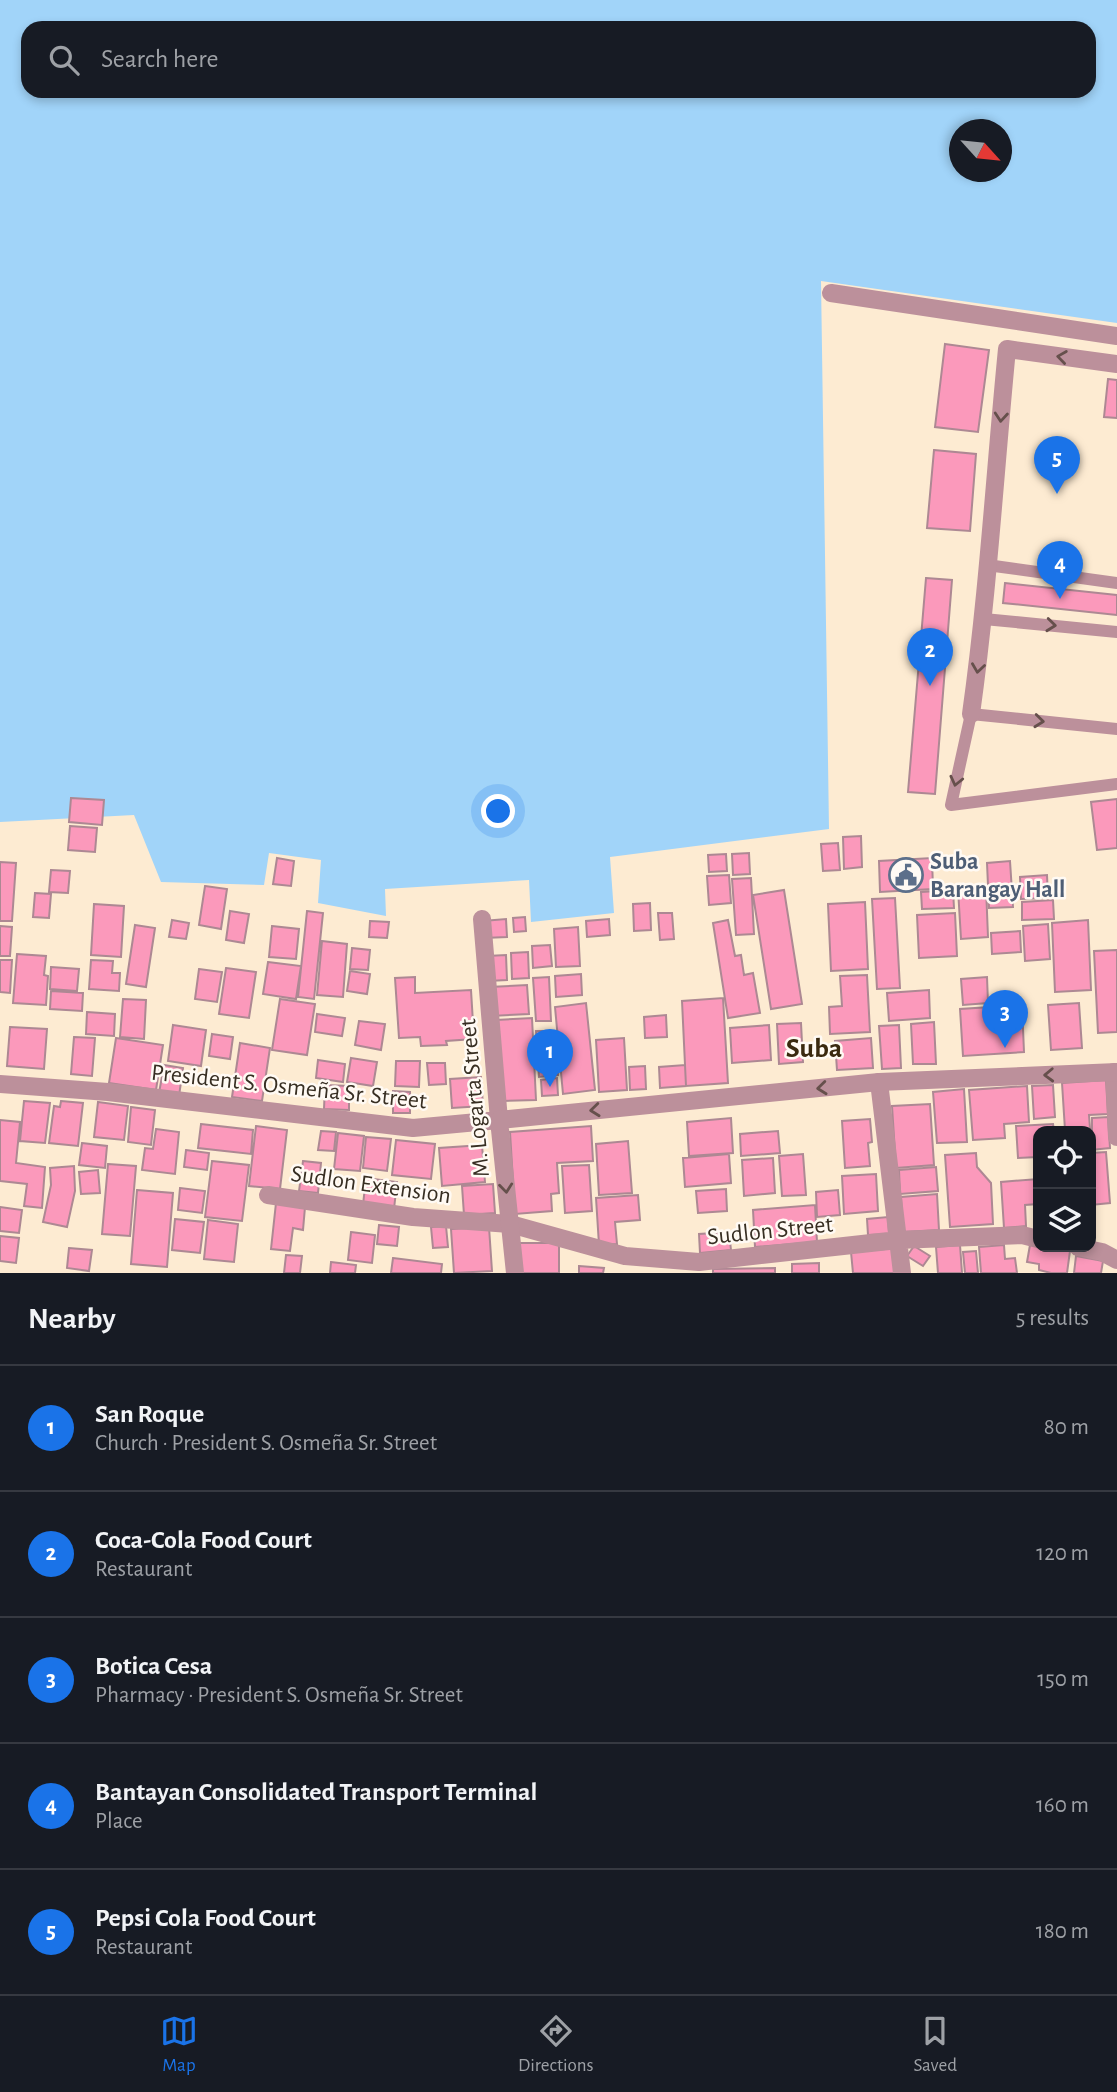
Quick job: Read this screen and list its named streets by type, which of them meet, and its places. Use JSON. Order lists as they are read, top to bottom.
{
  "streets": {
    "street": [
      "President S. Osmeña Sr. Street",
      "M. Logarta Street",
      "Sudlon Extension",
      "Sudlon Street"
    ]
  },
  "crossings": [
    ["President S. Osmeña Sr. Street", "M. Logarta Street"],
    ["M. Logarta Street", "Sudlon Extension"],
    ["M. Logarta Street", "Sudlon Street"],
    ["Sudlon Extension", "Sudlon Street"]
  ],
  "one_way": ["President S. Osmeña Sr. Street"],
  "districts": ["Suba"],
  "places": {
    "public building": ["Suba Barangay Hall"]
  },
  "north": "bottom right",
  "page": {
    "search": "Search here",
    "pins": [
      "5",
      "4",
      "2",
      "3",
      "1"
    ],
    "heading": ["Nearby", "5 results"],
    "list": [
      {
        "mark": "1",
        "name": "San Roque",
        "note": "Church · President S. Osmeña Sr. Street",
        "value": "80 m"
      },
      {
        "mark": "2",
        "name": "Coca-Cola Food Court",
        "note": "Restaurant",
        "value": "120 m"
      },
      {
        "mark": "3",
        "name": "Botica Cesa",
        "note": "Pharmacy · President S. Osmeña Sr. Street",
        "value": "150 m"
      },
      {
        "mark": "4",
        "name": "Bantayan Consolidated Transport Terminal",
        "note": "Place",
        "value": "160 m"
      },
      {
        "mark": "5",
        "name": "Pepsi Cola Food Court",
        "note": "Restaurant",
        "value": "180 m"
      }
    ],
    "nav": ["Map", "Directions", "Saved"]
  }
}
